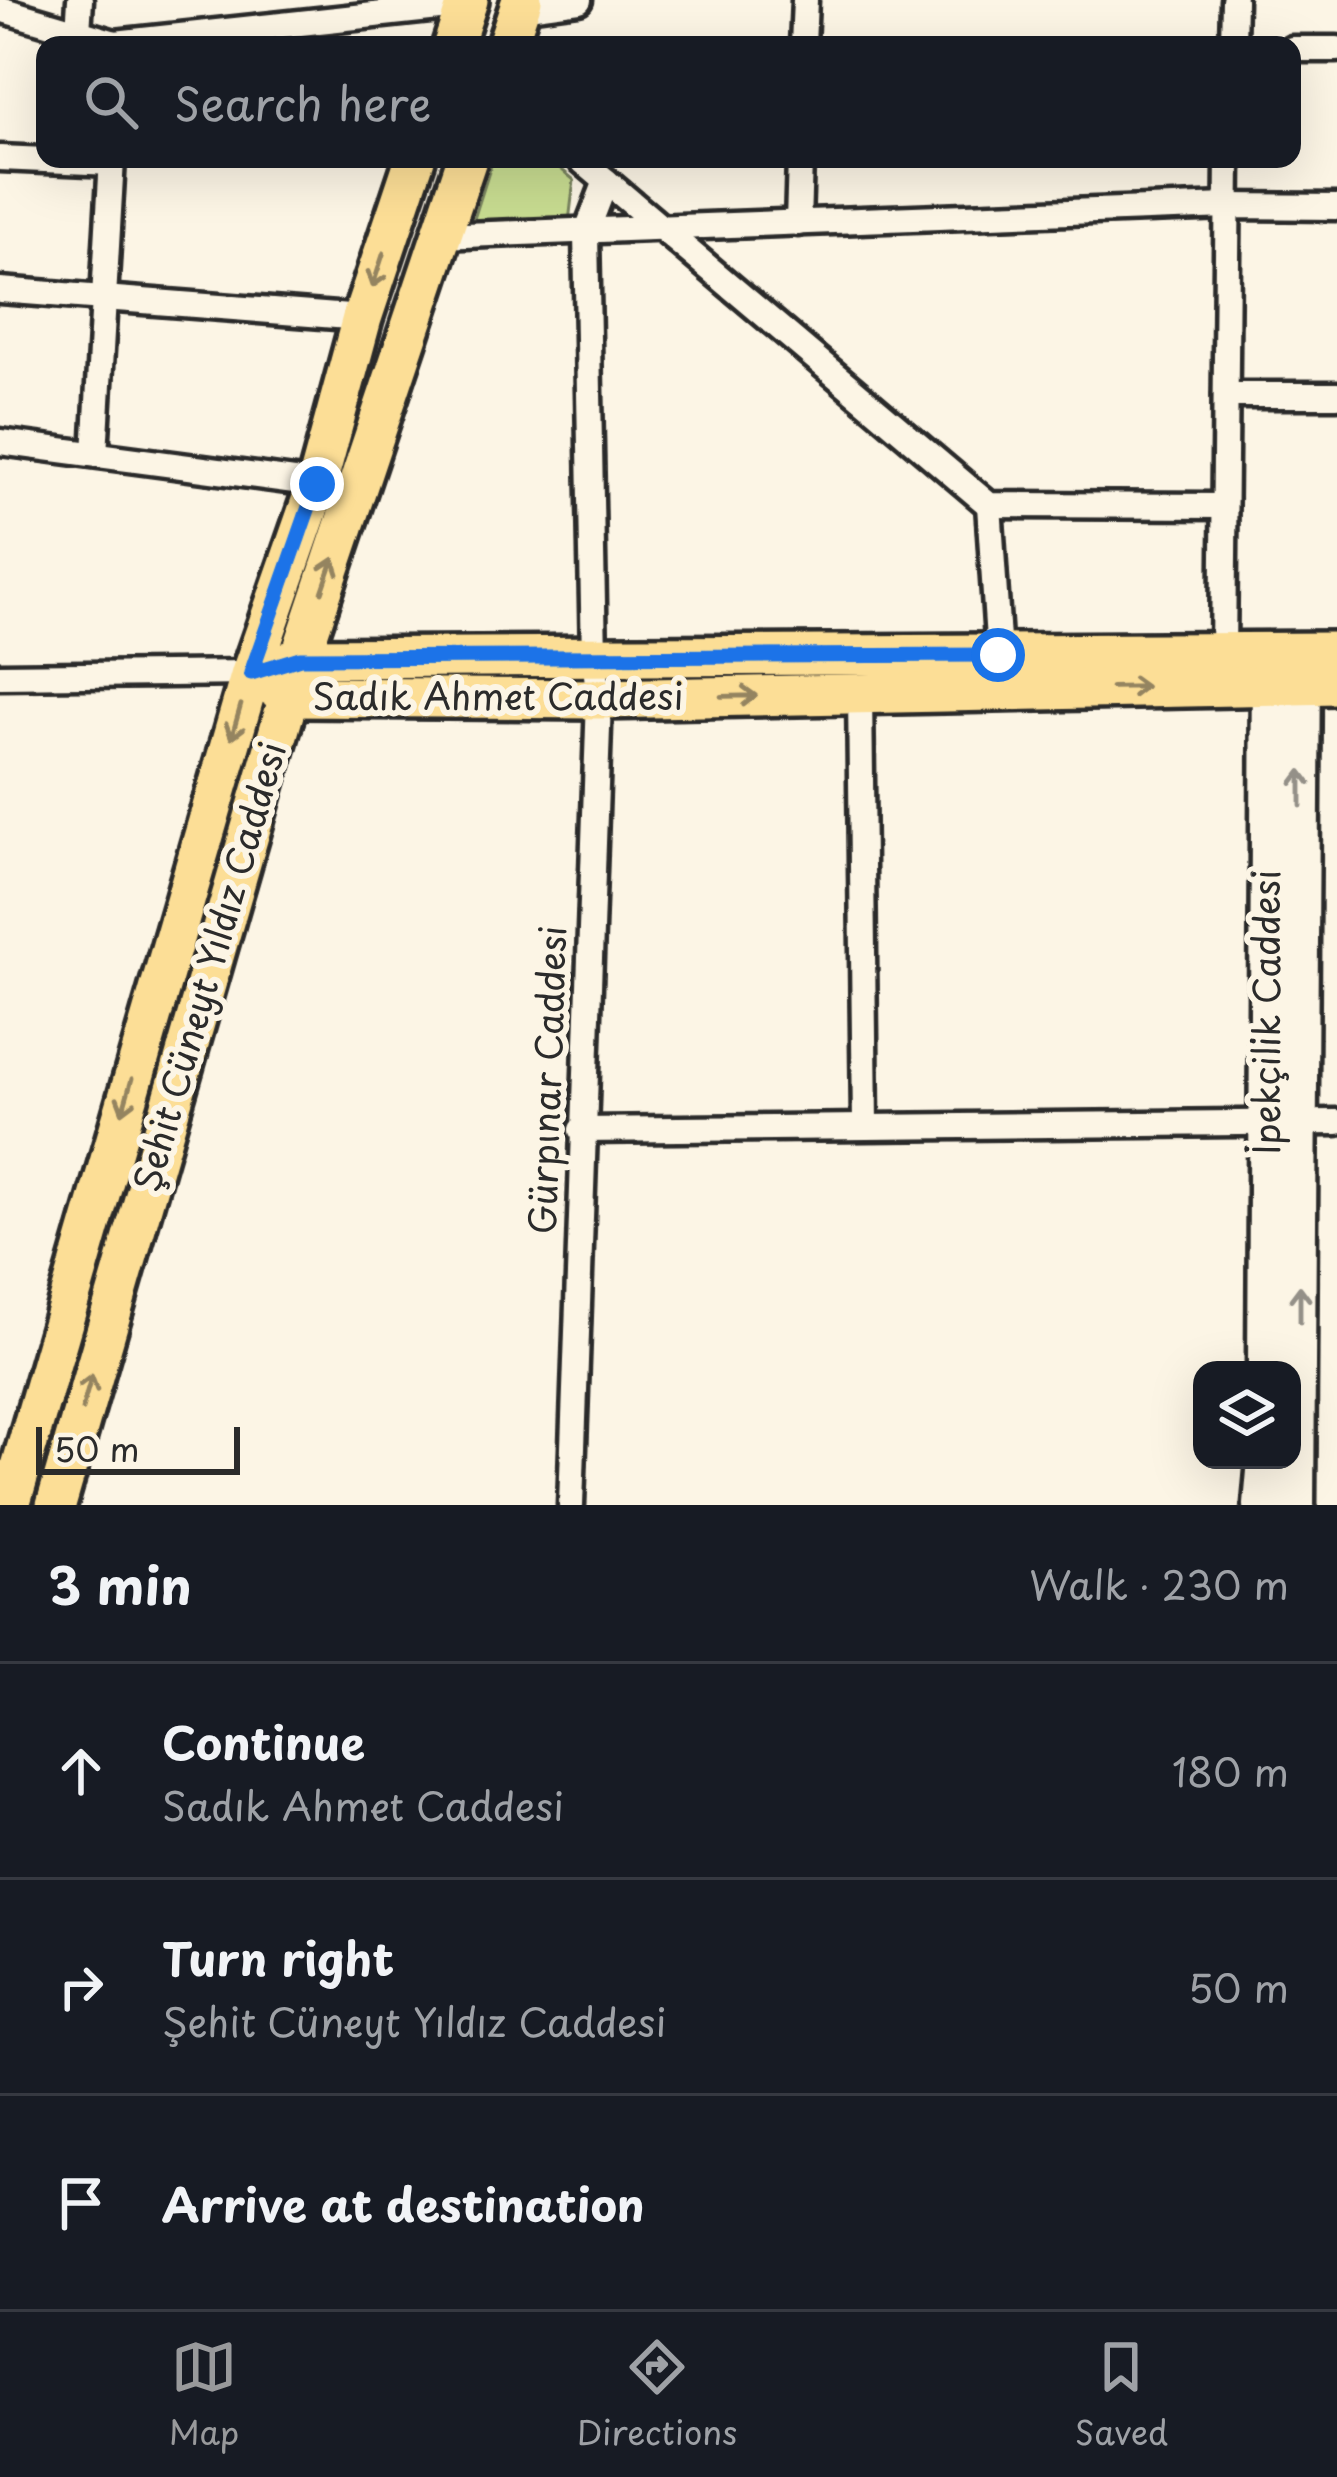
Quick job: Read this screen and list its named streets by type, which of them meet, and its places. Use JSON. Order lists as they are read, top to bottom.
{
  "streets": {
    "main road": ["Sadık Ahmet Caddesi", "Şehit Cüneyt Yıldız Caddesi", "İpekçilik Caddesi"],
    "street": ["Gürpınar Caddesi"]
  },
  "crossings": [
    ["Sadık Ahmet Caddesi", "Şehit Cüneyt Yıldız Caddesi"],
    ["Sadık Ahmet Caddesi", "İpekçilik Caddesi"],
    ["Sadık Ahmet Caddesi", "Gürpınar Caddesi"]
  ],
  "scale_bar": "50 m",
  "page": {
    "search": "Search here",
    "scale": "50 m",
    "heading": ["3 min", "Walk · 230 m"],
    "list": [
      ["Continue", "Sadık Ahmet Caddesi", "180 m"],
      ["Turn right", "Şehit Cüneyt Yıldız Caddesi", "50 m"],
      "Arrive at destination"
    ],
    "nav": ["Map", "Directions", "Saved"]
  }
}
